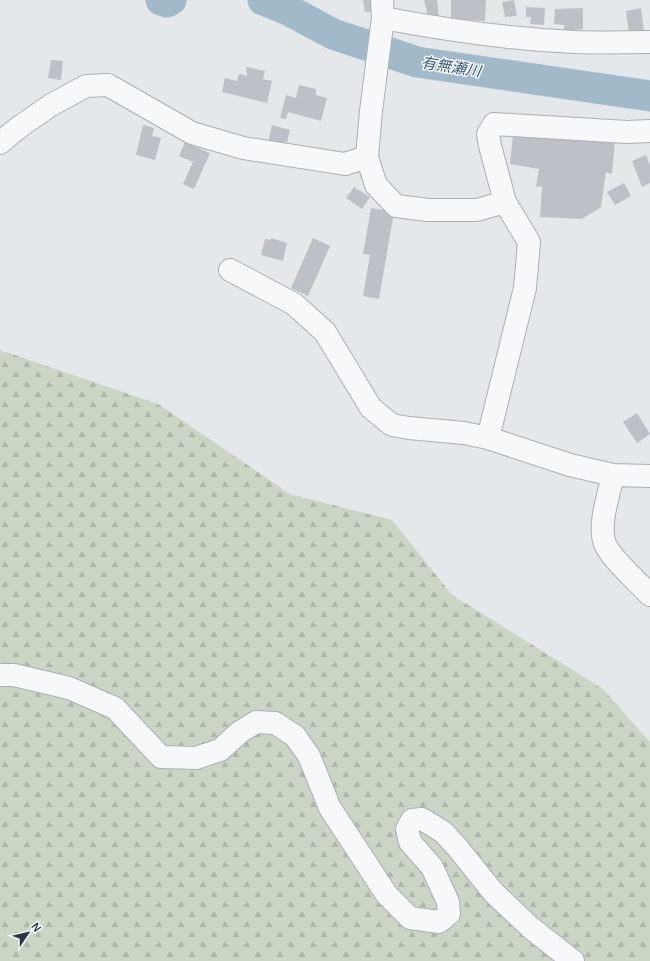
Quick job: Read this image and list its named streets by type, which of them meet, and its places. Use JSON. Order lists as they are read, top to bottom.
{
  "water": ["有無瀬川"],
  "north": "top right"
}
